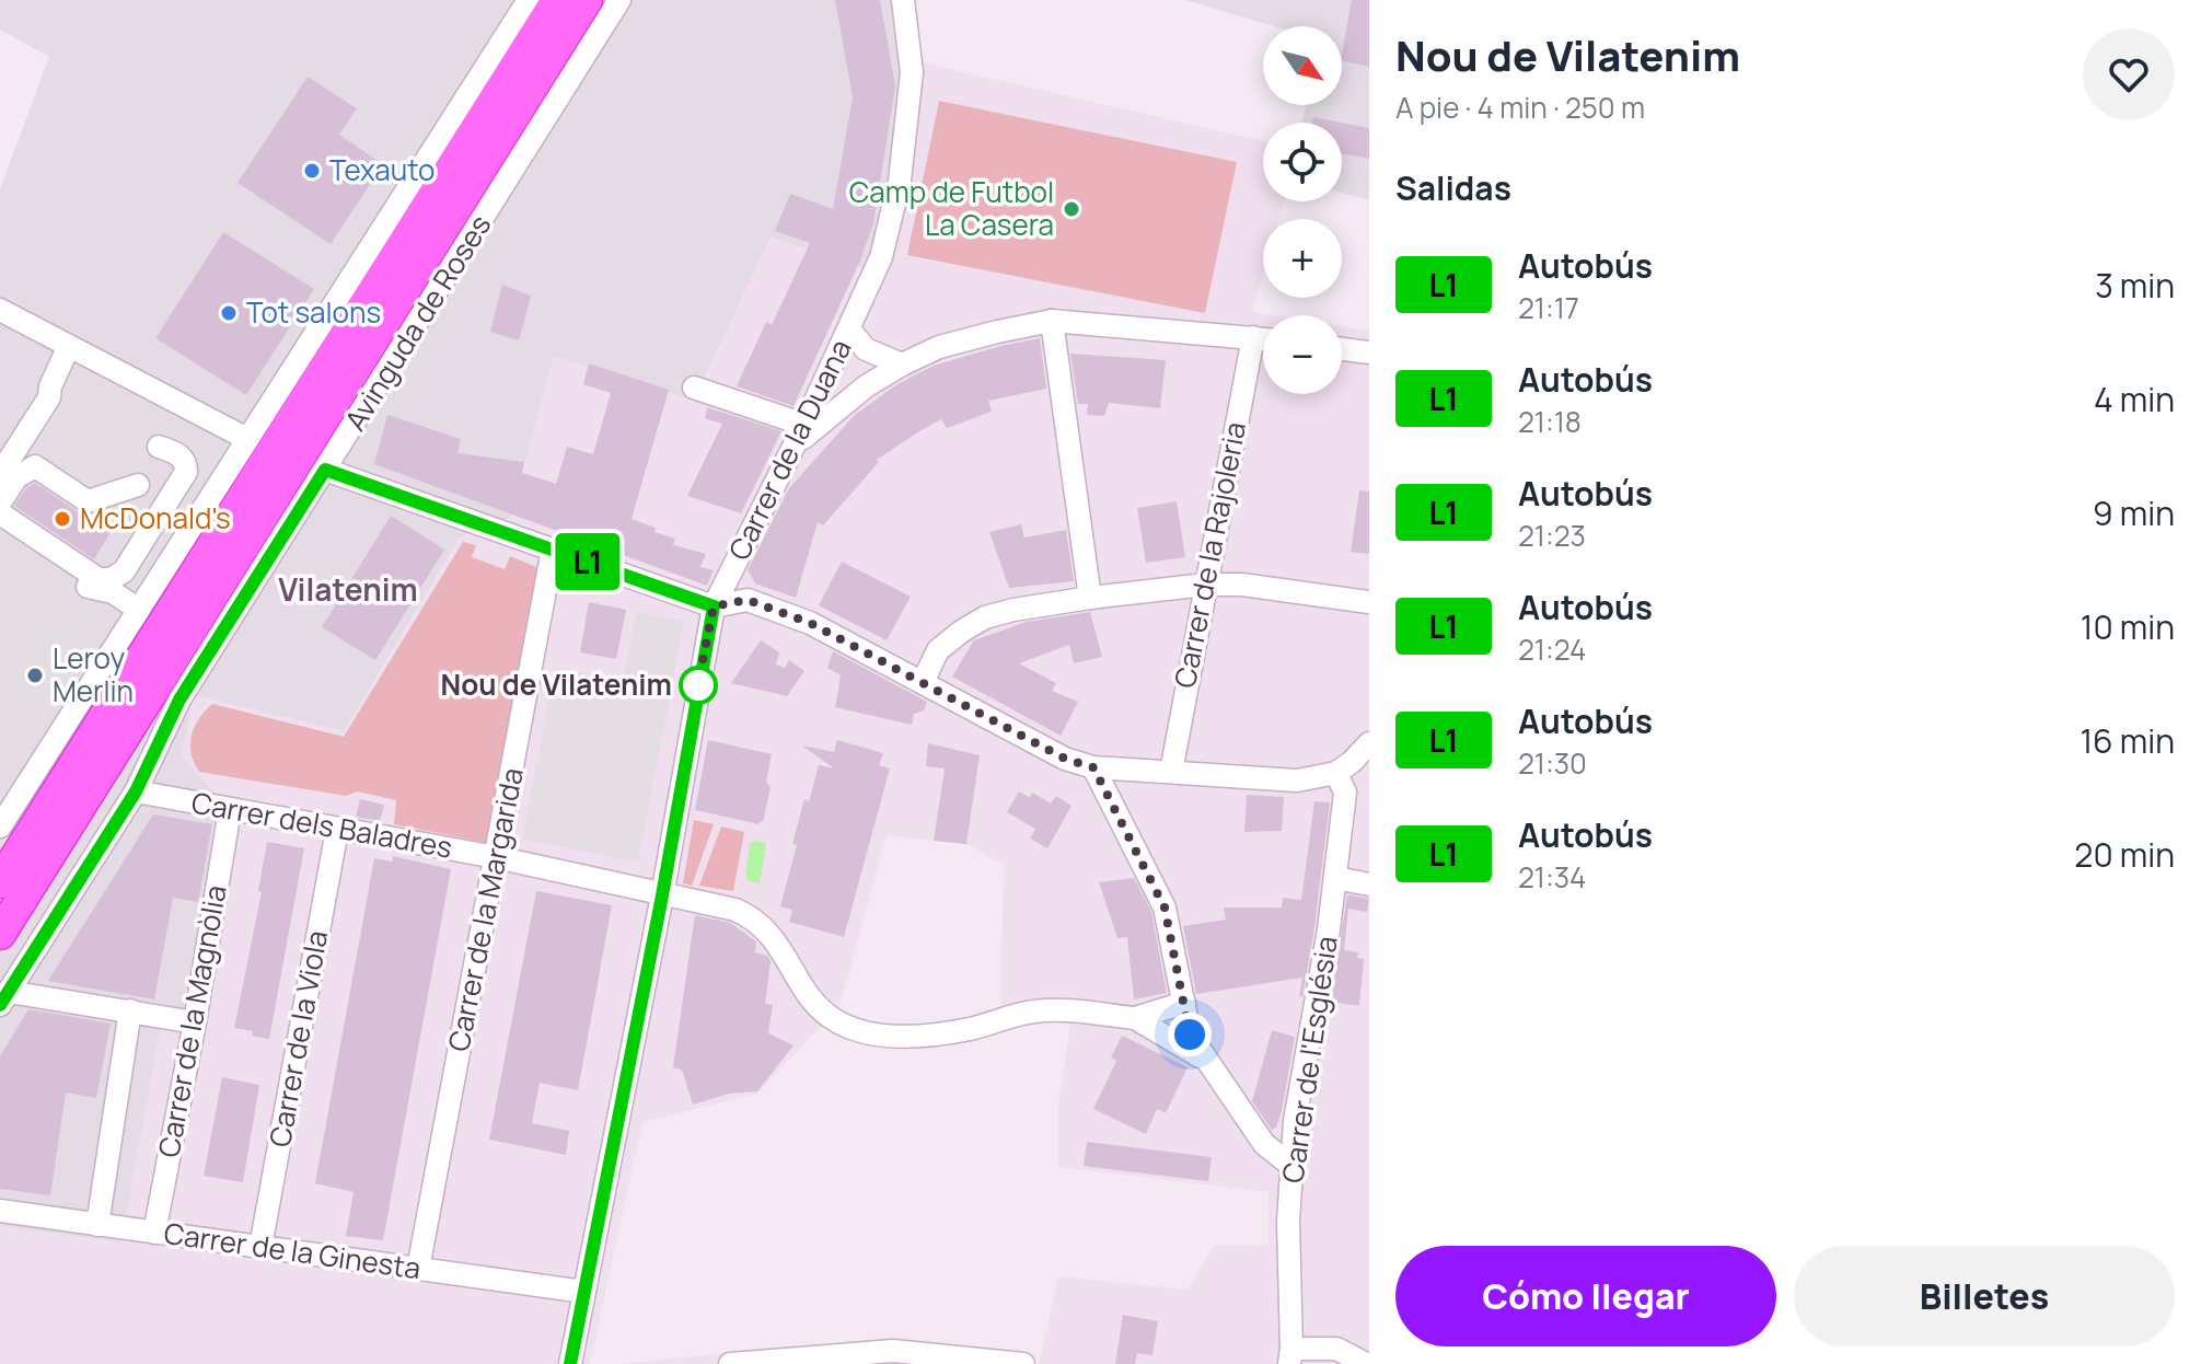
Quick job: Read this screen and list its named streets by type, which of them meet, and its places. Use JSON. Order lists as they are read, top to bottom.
{
  "streets": {
    "street": [
      "Avinguda de Roses",
      "Carrer de la Duana",
      "Carrer de la Rajoleria",
      "Carrer dels Baladres",
      "Carrer de la Margarida",
      "Carrer de la Magnòlia",
      "Carrer de la Viola",
      "Carrer de l'Església",
      "Carrer de la Ginesta"
    ]
  },
  "crossings": [
    ["Avinguda de Roses", "Carrer dels Baladres"],
    ["Carrer de la Duana", "Carrer dels Baladres"],
    ["Carrer de la Duana", "Carrer de la Ginesta"],
    ["Carrer dels Baladres", "Carrer de la Margarida"],
    ["Carrer dels Baladres", "Carrer de la Magnòlia"],
    ["Carrer dels Baladres", "Carrer de la Viola"],
    ["Carrer de la Margarida", "Carrer de la Ginesta"],
    ["Carrer de la Magnòlia", "Carrer de la Ginesta"],
    ["Carrer de la Viola", "Carrer de la Ginesta"]
  ],
  "districts": ["Vilatenim"],
  "places": [
    "Texauto",
    "Camp de Futbol La Casera",
    "Tot salons",
    "McDonald's",
    "Leroy Merlin",
    "Nou de Vilatenim"
  ],
  "lines": ["bus line L1"],
  "north": "bottom right",
  "page": {
    "on_map": "L1",
    "heading": [
      ["Nou de Vilatenim", "A pie · 4 min · 250 m"],
      "Salidas"
    ],
    "map_buttons": ["+", "−"],
    "list": [
      {
        "mark": "L1",
        "name": "Autobús",
        "note": "21:17",
        "value": "3 min"
      },
      {
        "mark": "L1",
        "name": "Autobús",
        "note": "21:18",
        "value": "4 min"
      },
      {
        "mark": "L1",
        "name": "Autobús",
        "note": "21:23",
        "value": "9 min"
      },
      {
        "mark": "L1",
        "name": "Autobús",
        "note": "21:24",
        "value": "10 min"
      },
      {
        "mark": "L1",
        "name": "Autobús",
        "note": "21:30",
        "value": "16 min"
      },
      {
        "mark": "L1",
        "name": "Autobús",
        "note": "21:34",
        "value": "20 min"
      }
    ],
    "buttons": ["Cómo llegar", "Billetes"]
  }
}
